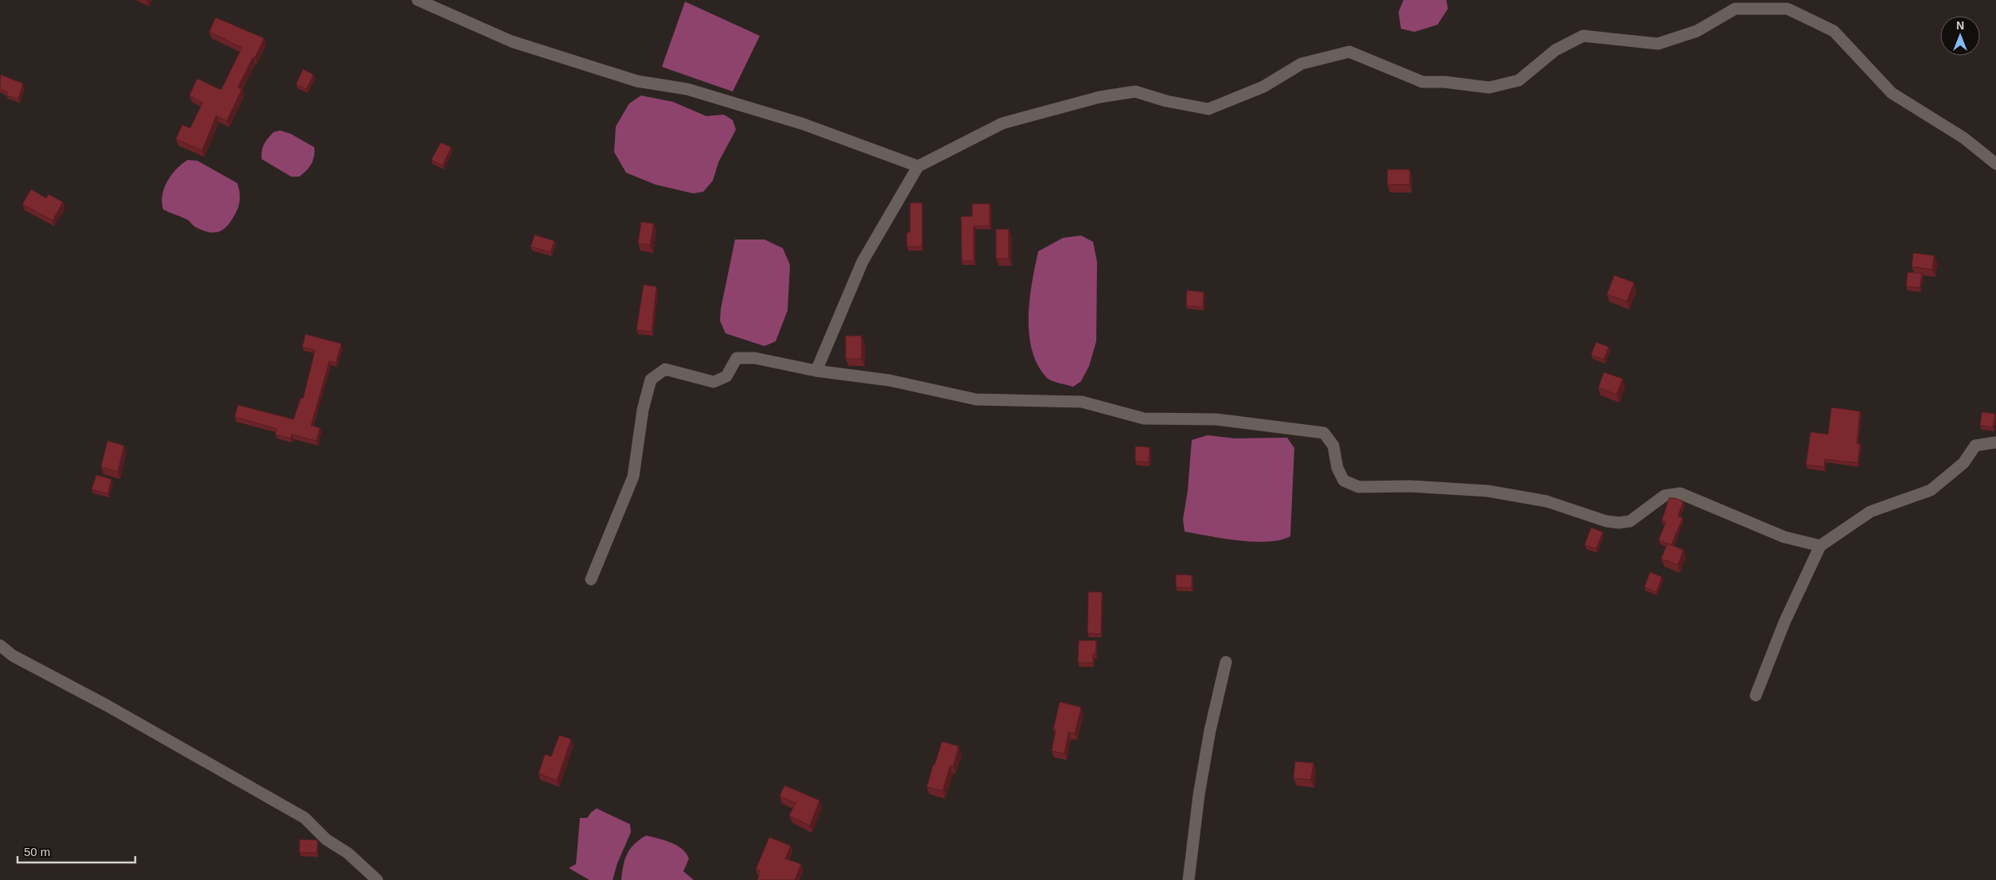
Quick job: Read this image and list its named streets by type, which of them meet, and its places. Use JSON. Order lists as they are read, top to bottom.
{
  "scale_bar": "50 m",
  "north": "top"
}
